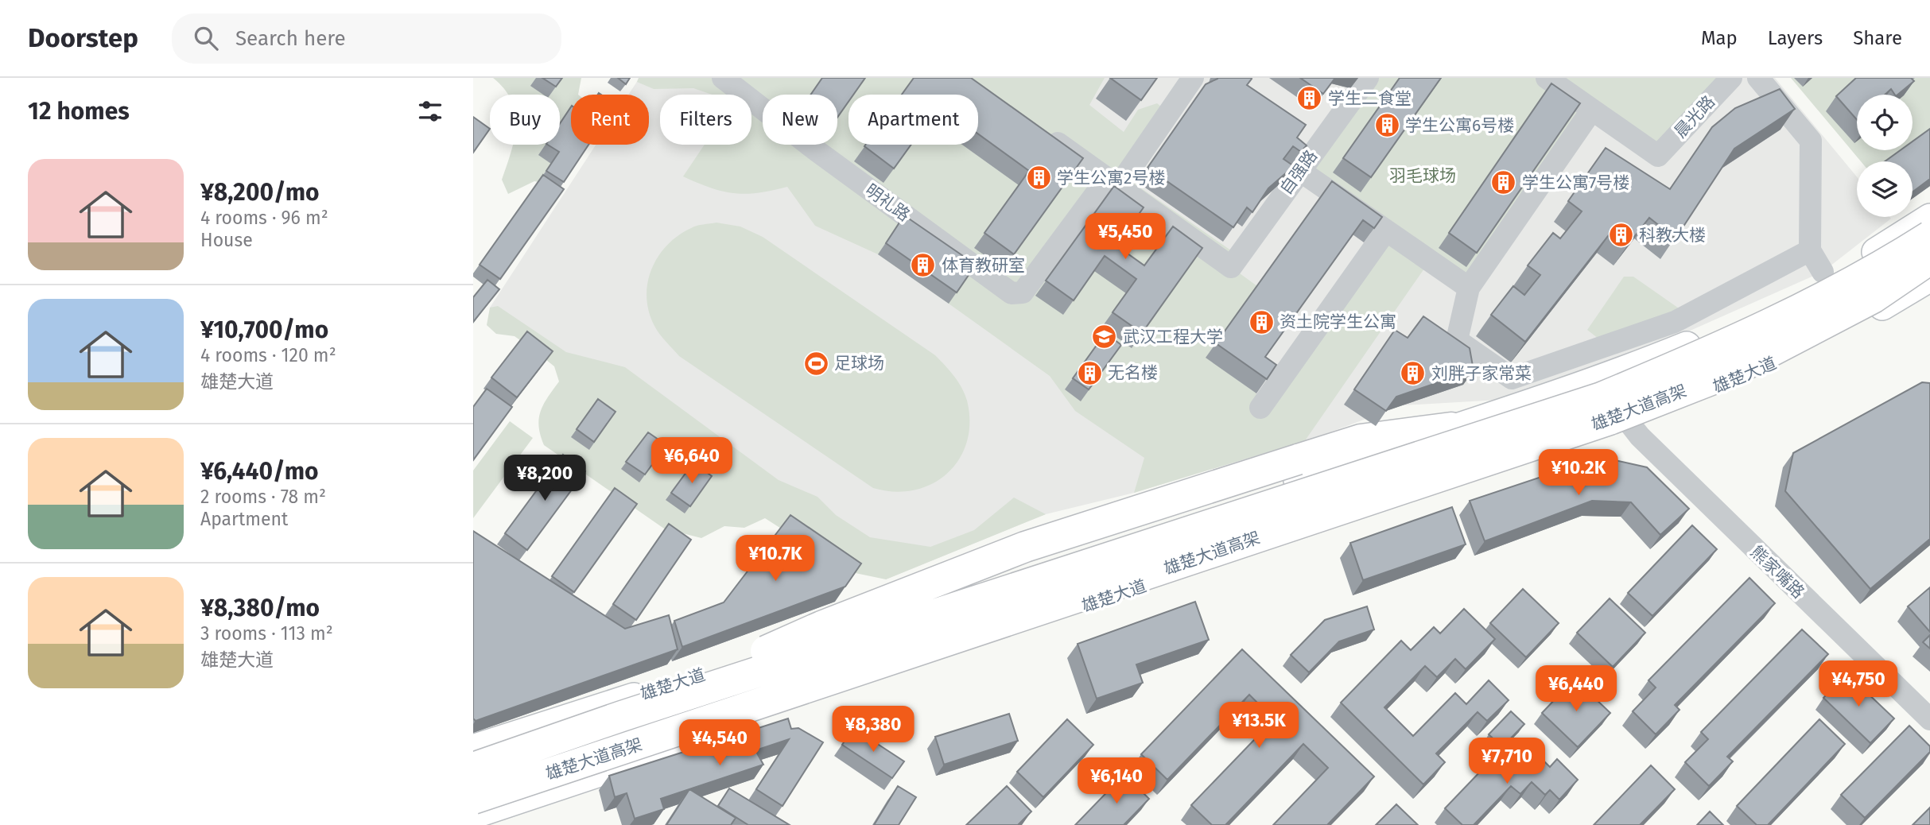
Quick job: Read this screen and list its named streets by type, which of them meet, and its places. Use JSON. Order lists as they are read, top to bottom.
{
  "streets": {
    "highway": ["雄楚大道高架"],
    "main road": ["雄楚大道"],
    "street": [
      "晨光路",
      "自强路",
      "明礼路",
      "熊家嘴路"
    ]
  },
  "crossings": [
    ["自强路", "明礼路"],
    ["雄楚大道", "熊家嘴路"]
  ],
  "parks": ["羽毛球场"],
  "places": {
    "building": [
      "学生二食堂",
      "学生公寓6号楼",
      "学生公寓2号楼",
      "学生公寓7号楼",
      "科教大楼",
      "体育教研室",
      "资土院学生公寓",
      "无名楼",
      "刘胖子家常菜"
    ],
    "school or university": ["武汉工程大学"],
    "sports": ["足球场"]
  },
  "page": {
    "header": "Doorstep",
    "search": "Search here",
    "nav": ["Map", "Layers", "Share"],
    "heading": "12 homes",
    "chip": [
      "Buy",
      "Rent",
      "Filters",
      "New",
      "Apartment"
    ],
    "list": [
      {
        "name": "¥8,200/mo",
        "note": "4 rooms · 96 m² · House"
      },
      {
        "name": "¥10,700/mo",
        "note": "4 rooms · 120 m² · 雄楚大道"
      },
      {
        "name": "¥6,440/mo",
        "note": "2 rooms · 78 m² · Apartment"
      },
      {
        "name": "¥8,380/mo",
        "note": "3 rooms · 113 m² · 雄楚大道"
      }
    ],
    "price": [
      "¥5,450",
      "¥6,640",
      "¥10.2K",
      "¥8,200",
      "¥10.7K",
      "¥4,750",
      "¥6,440",
      "¥13.5K",
      "¥8,380",
      "¥4,540",
      "¥7,710",
      "¥6,140"
    ]
  }
}
